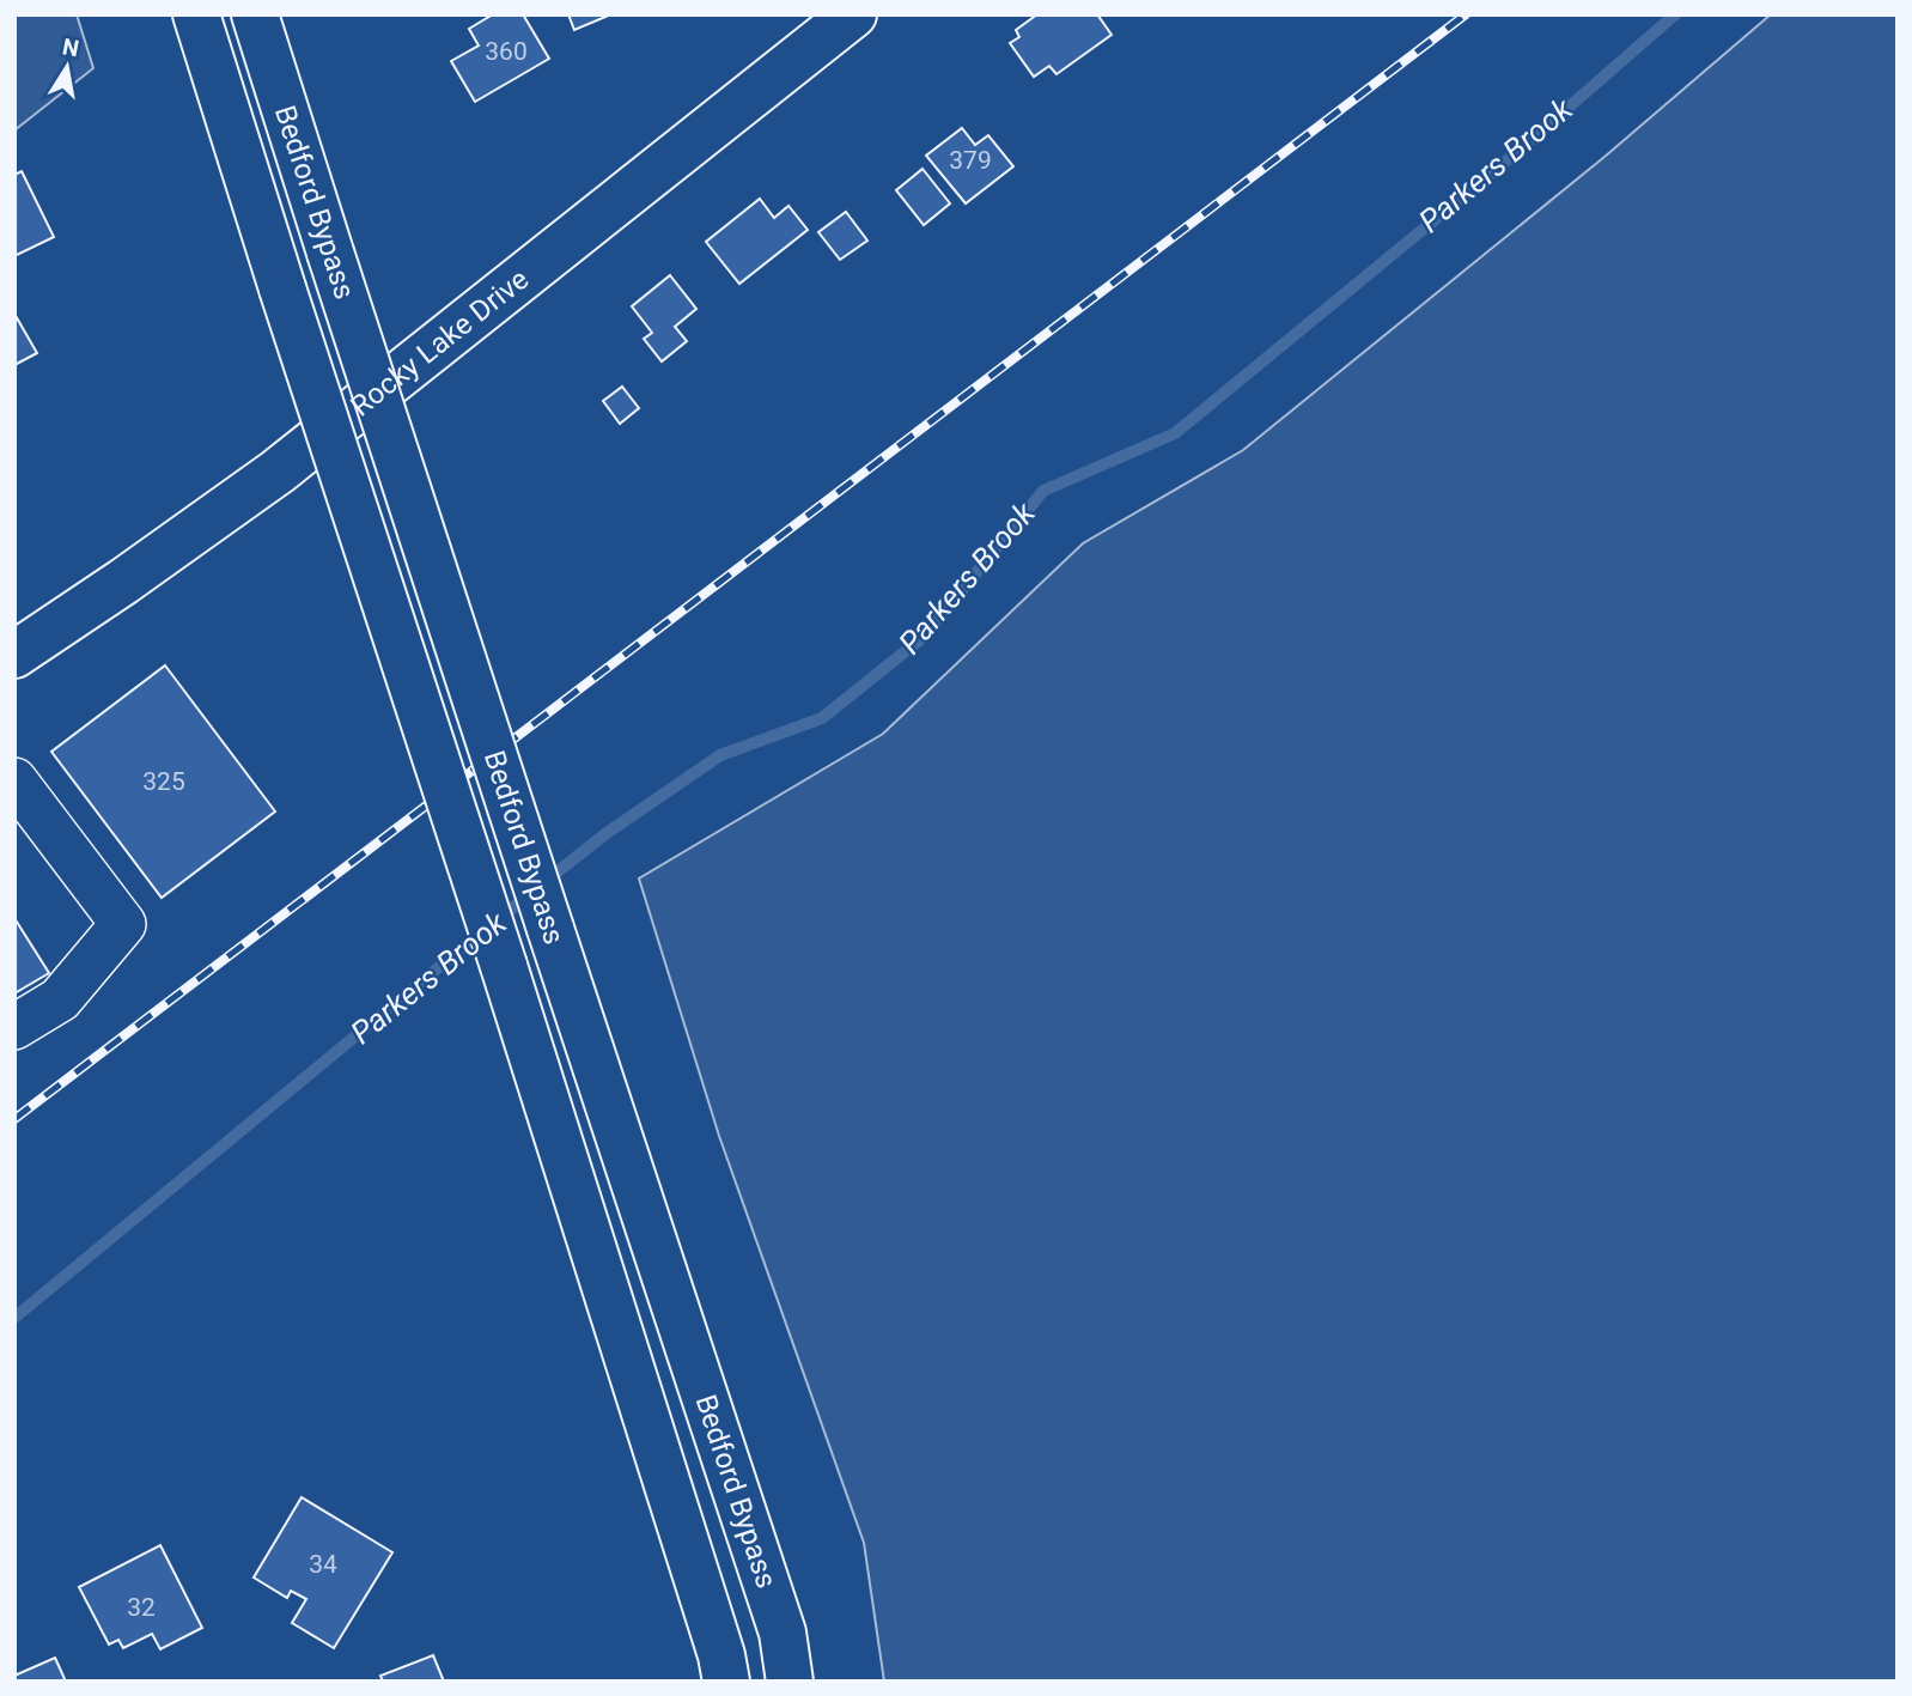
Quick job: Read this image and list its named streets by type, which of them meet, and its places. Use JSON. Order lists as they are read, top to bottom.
{
  "streets": {
    "main road": ["Bedford Bypass", "Rocky Lake Drive"]
  },
  "water": ["Parkers Brook"],
  "house_numbers": [
    "360",
    "379",
    "325",
    "34",
    "32"
  ],
  "north": "top"
}
